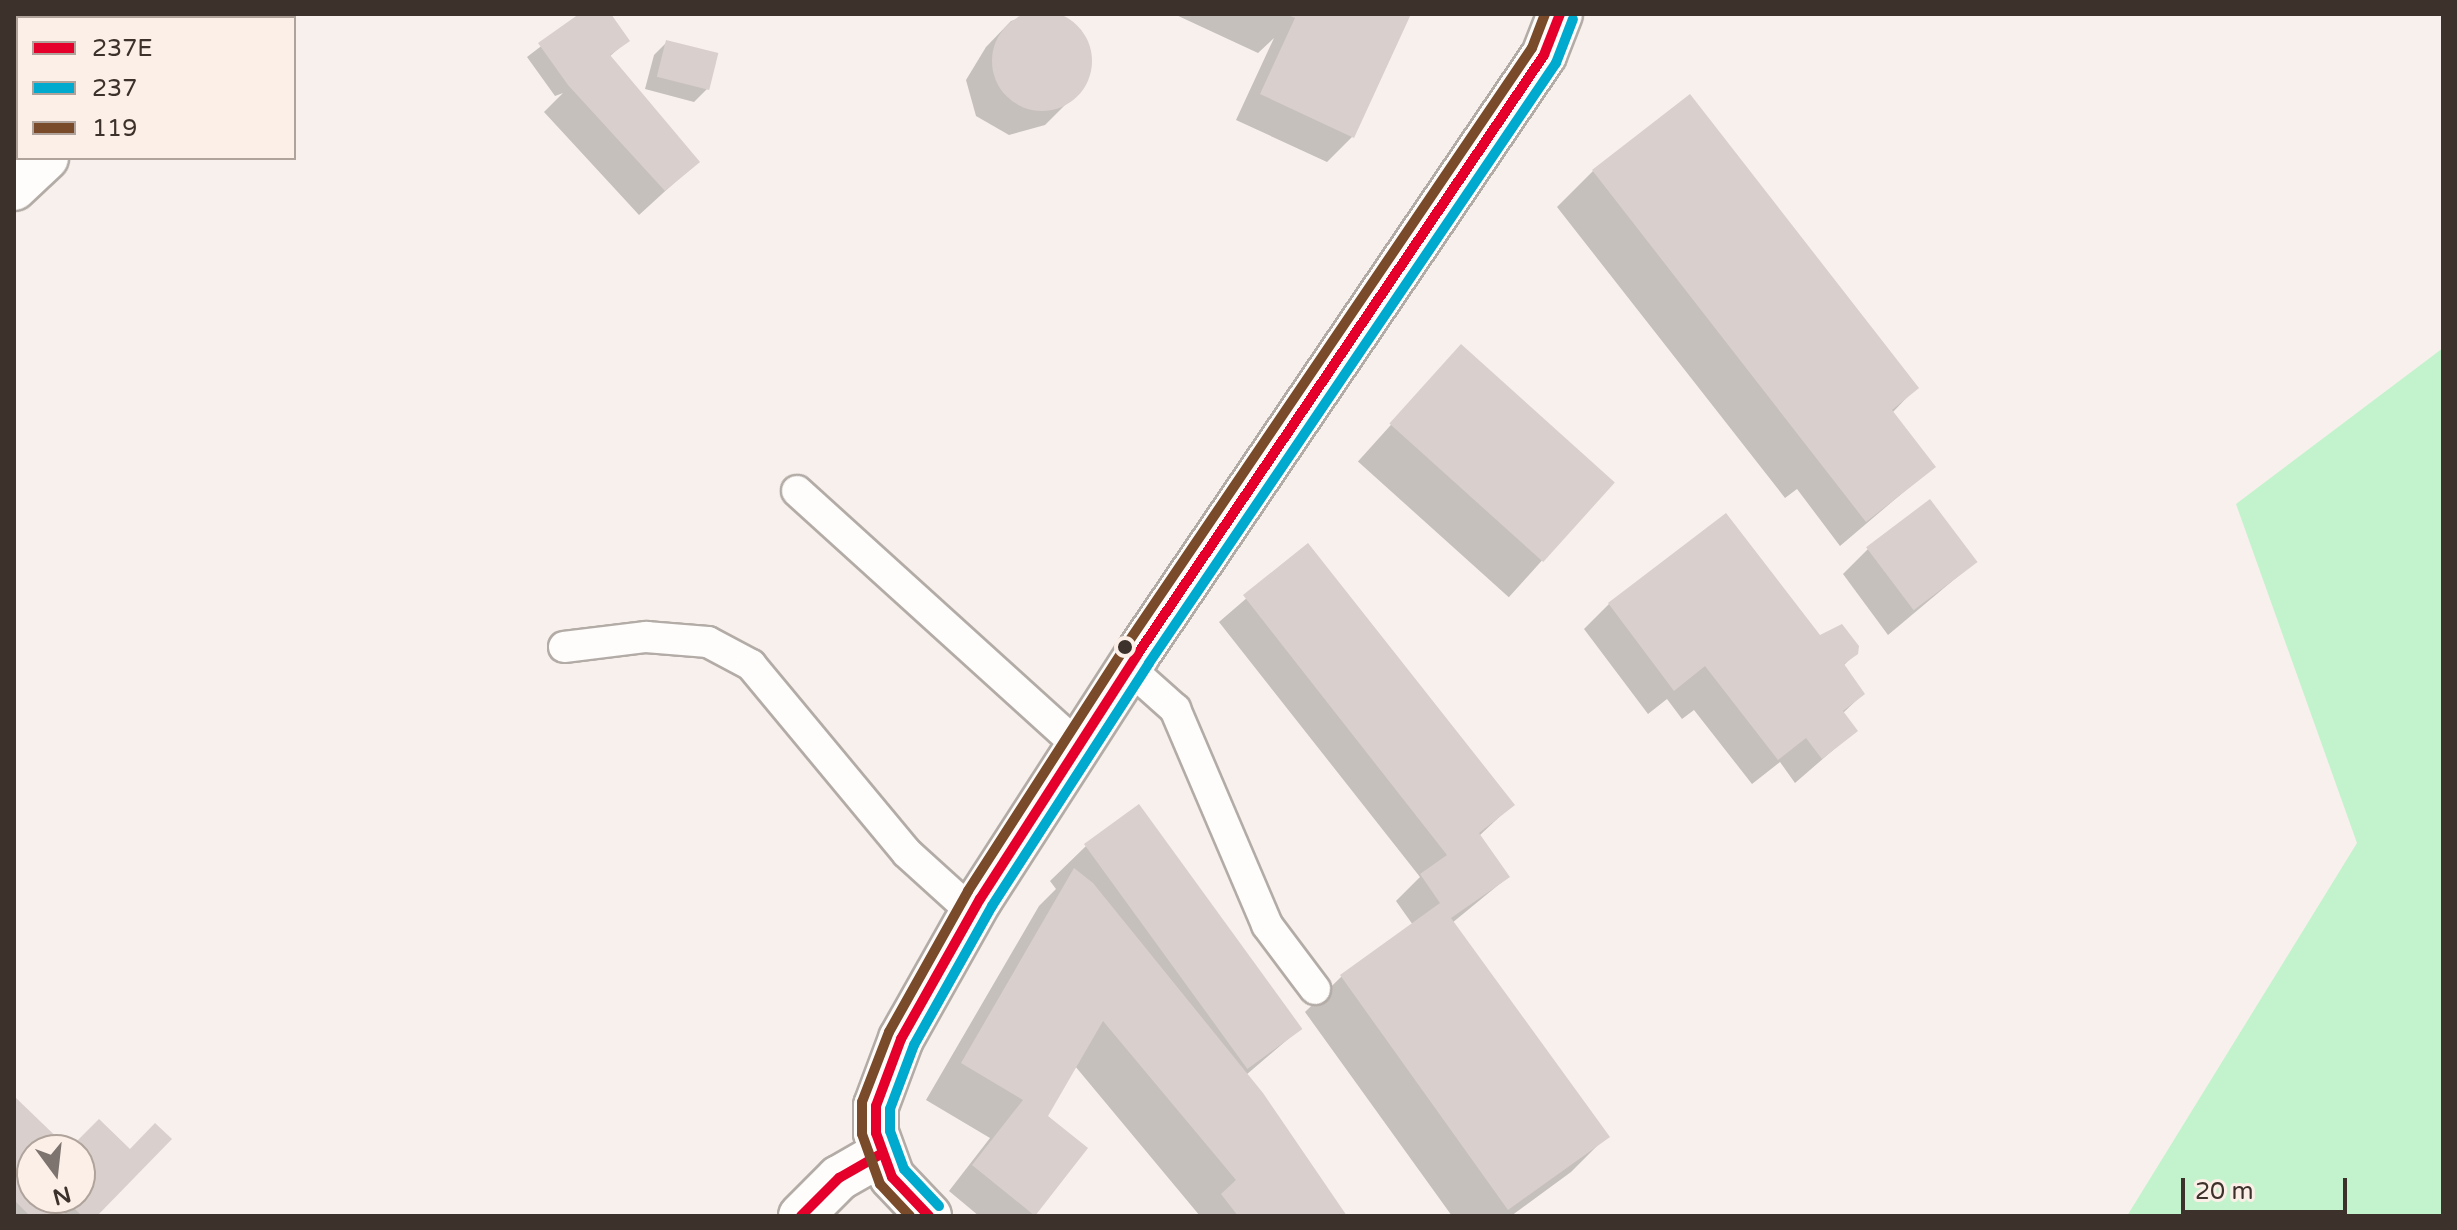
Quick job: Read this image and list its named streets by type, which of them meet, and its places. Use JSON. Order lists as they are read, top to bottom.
{
  "lines": ["transit line 237E", "transit line 119", "transit line 237"],
  "legend": ["237E", "237", "119"],
  "scale_bar": "20 m",
  "north": "bottom"
}
